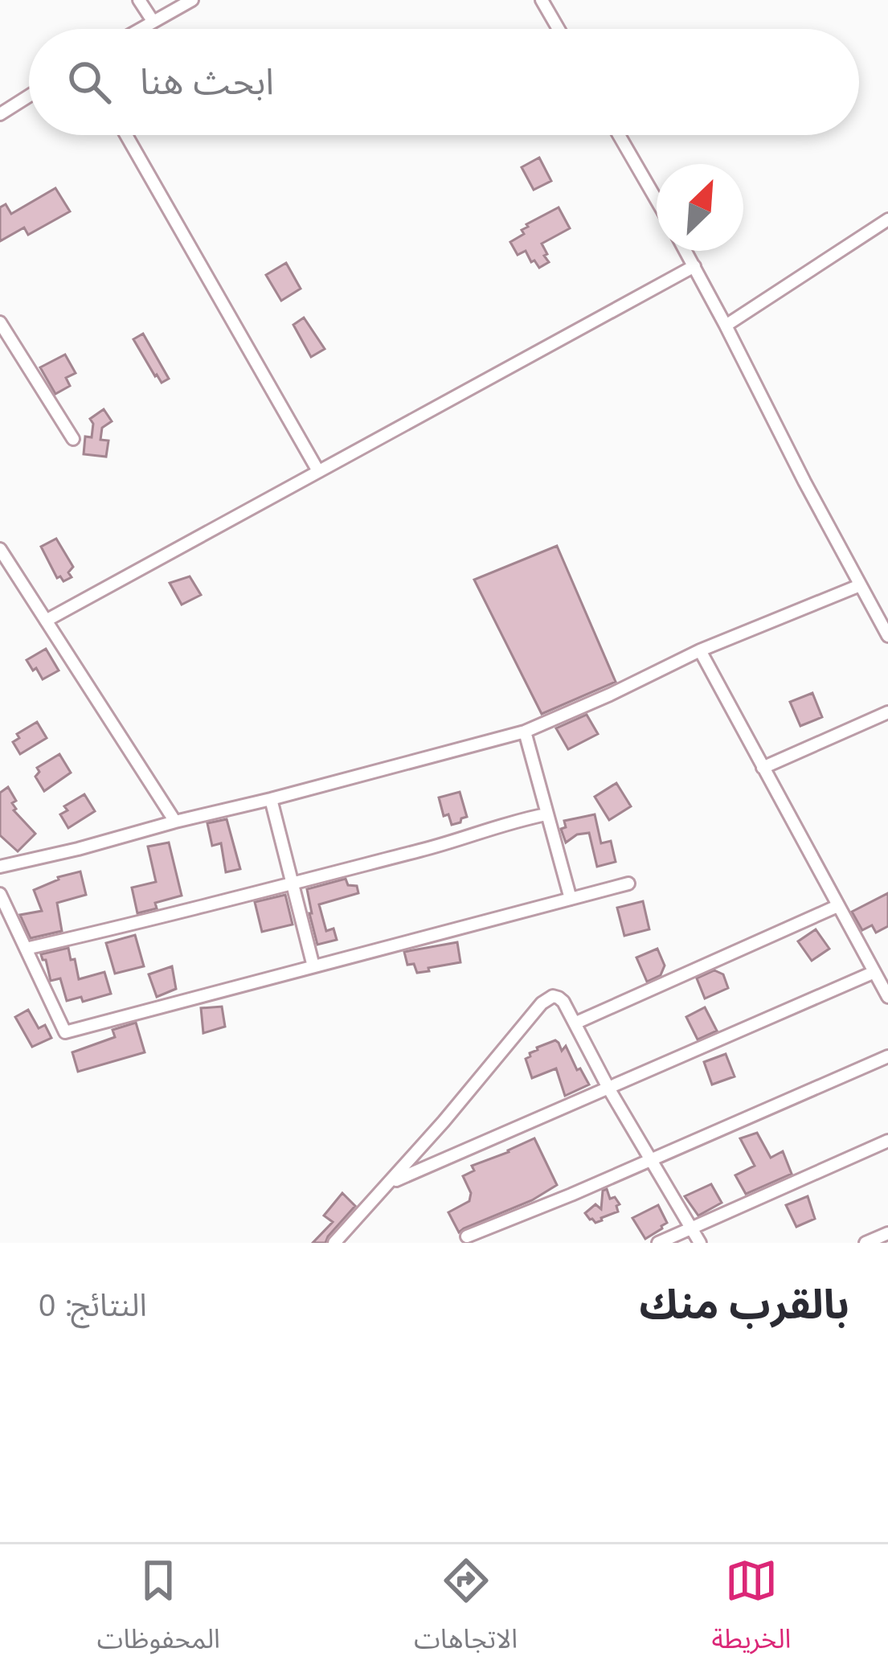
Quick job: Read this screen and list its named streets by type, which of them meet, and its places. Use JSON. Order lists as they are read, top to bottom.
{
  "north": "top right",
  "page": {
    "search": "ابحث هنا",
    "heading": ["بالقرب منك", "النتائج: 0"],
    "nav": ["الخريطة", "الاتجاهات", "المحفوظات"]
  }
}
